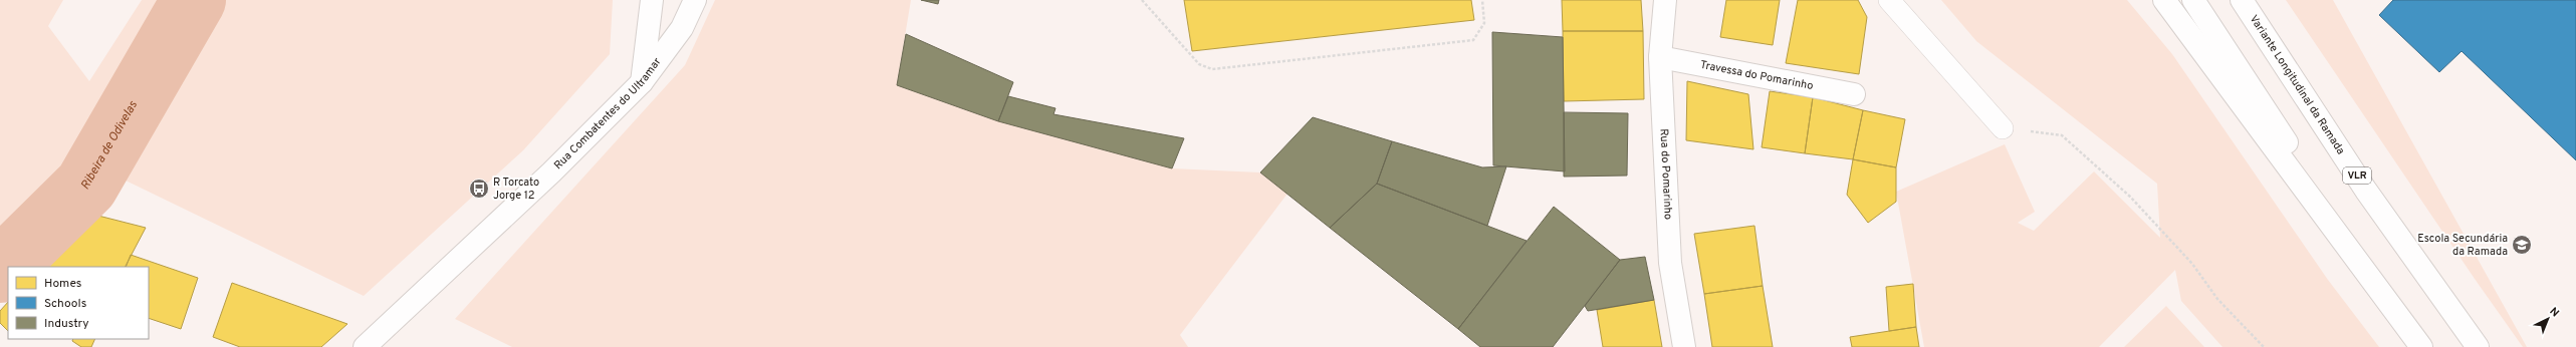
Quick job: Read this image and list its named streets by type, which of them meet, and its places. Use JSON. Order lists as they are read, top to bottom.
{
  "streets": {
    "main road": [
      "Travessa do Pomarinho",
      "Variante Longitudinal da Ramada",
      "Rua Combatentes do Ultramar",
      "Rua do Pomarinho",
      "VLR"
    ]
  },
  "crossings": [
    ["Travessa do Pomarinho", "Rua do Pomarinho"]
  ],
  "water": ["Ribeira de Odivelas"],
  "places": {
    "bus stop": ["R Torcato Jorge 12"],
    "school or university": ["Escola Secundária da Ramada"]
  },
  "legend": ["Homes", "Schools", "Industry"],
  "north": "top right"
}
